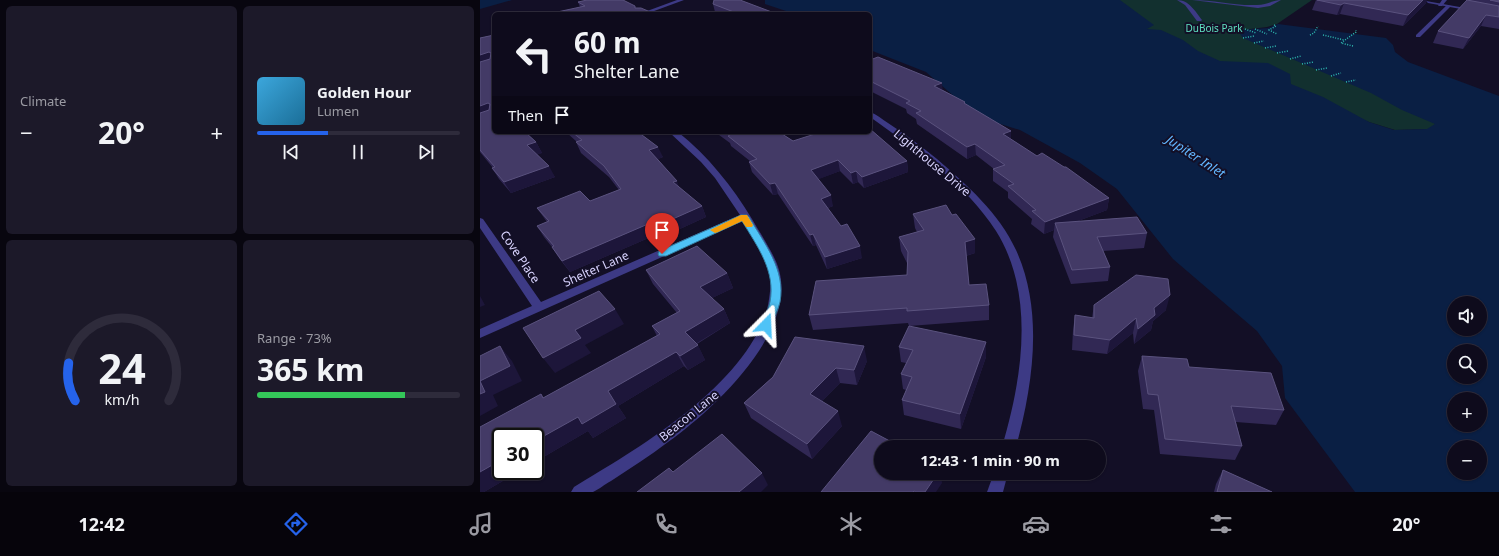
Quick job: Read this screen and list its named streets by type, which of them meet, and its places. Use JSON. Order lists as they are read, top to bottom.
{
  "streets": {
    "street": [
      "Lighthouse Drive",
      "Cove Place",
      "Shelter Lane",
      "Beacon Lane"
    ]
  },
  "crossings": [
    ["Cove Place", "Shelter Lane"],
    ["Shelter Lane", "Beacon Lane"]
  ],
  "water": ["Jupiter Inlet"],
  "parks": ["DuBois Park"],
  "page": {
    "tile": [
      "Climate",
      ["Range · 73%", "365 km"]
    ],
    "turn": ["60 m", "Shelter Lane"],
    "song": ["Golden Hour", "Lumen"],
    "then": "Then",
    "heat": ["−", "20°", "+"],
    "map_buttons": ["+", "−"],
    "limit": "30",
    "trip": "12:43 · 1 min · 90 m",
    "tabs": ["12:42", "20°"],
    "gauge": ["24", "km/h"]
  }
}
